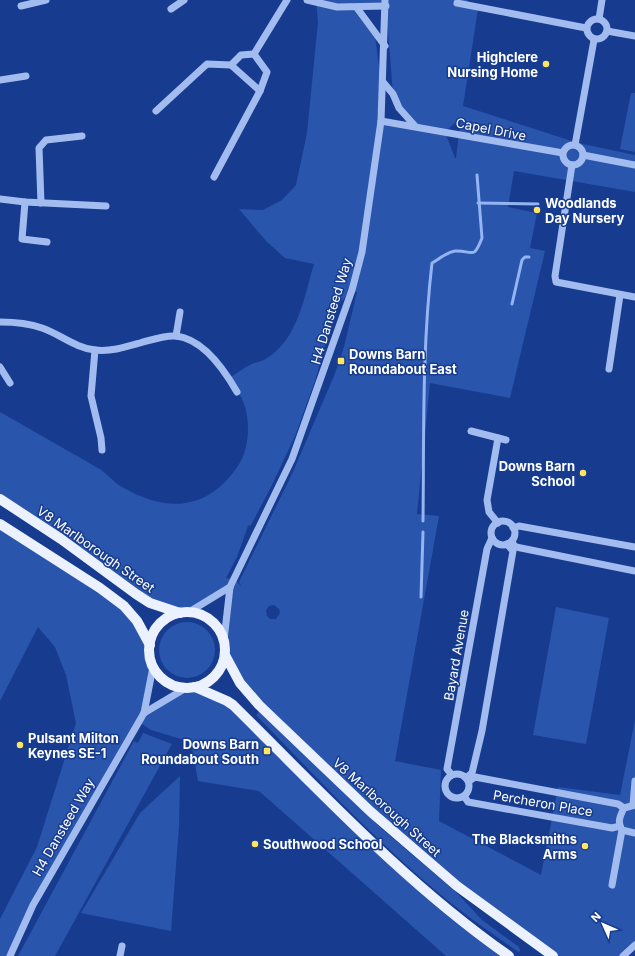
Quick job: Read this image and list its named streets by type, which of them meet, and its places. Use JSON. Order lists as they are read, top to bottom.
{
  "streets": {
    "main road": ["V8 Marlborough Street"],
    "street": [
      "Capel Drive",
      "H4 Dansteed Way",
      "Bayard Avenue",
      "Percheron Place"
    ]
  },
  "crossings": [
    ["Capel Drive", "H4 Dansteed Way"],
    ["H4 Dansteed Way", "V8 Marlborough Street"],
    ["Bayard Avenue", "Percheron Place"]
  ],
  "places": {
    "other": [
      "Highclere Nursing Home",
      "Woodlands Day Nursery",
      "Downs Barn School",
      "Pulsant Milton Keynes SE-1",
      "Southwood School",
      "The Blacksmiths Arms"
    ],
    "transit": ["Downs Barn Roundabout East", "Downs Barn Roundabout South"]
  },
  "north": "top left"
}
